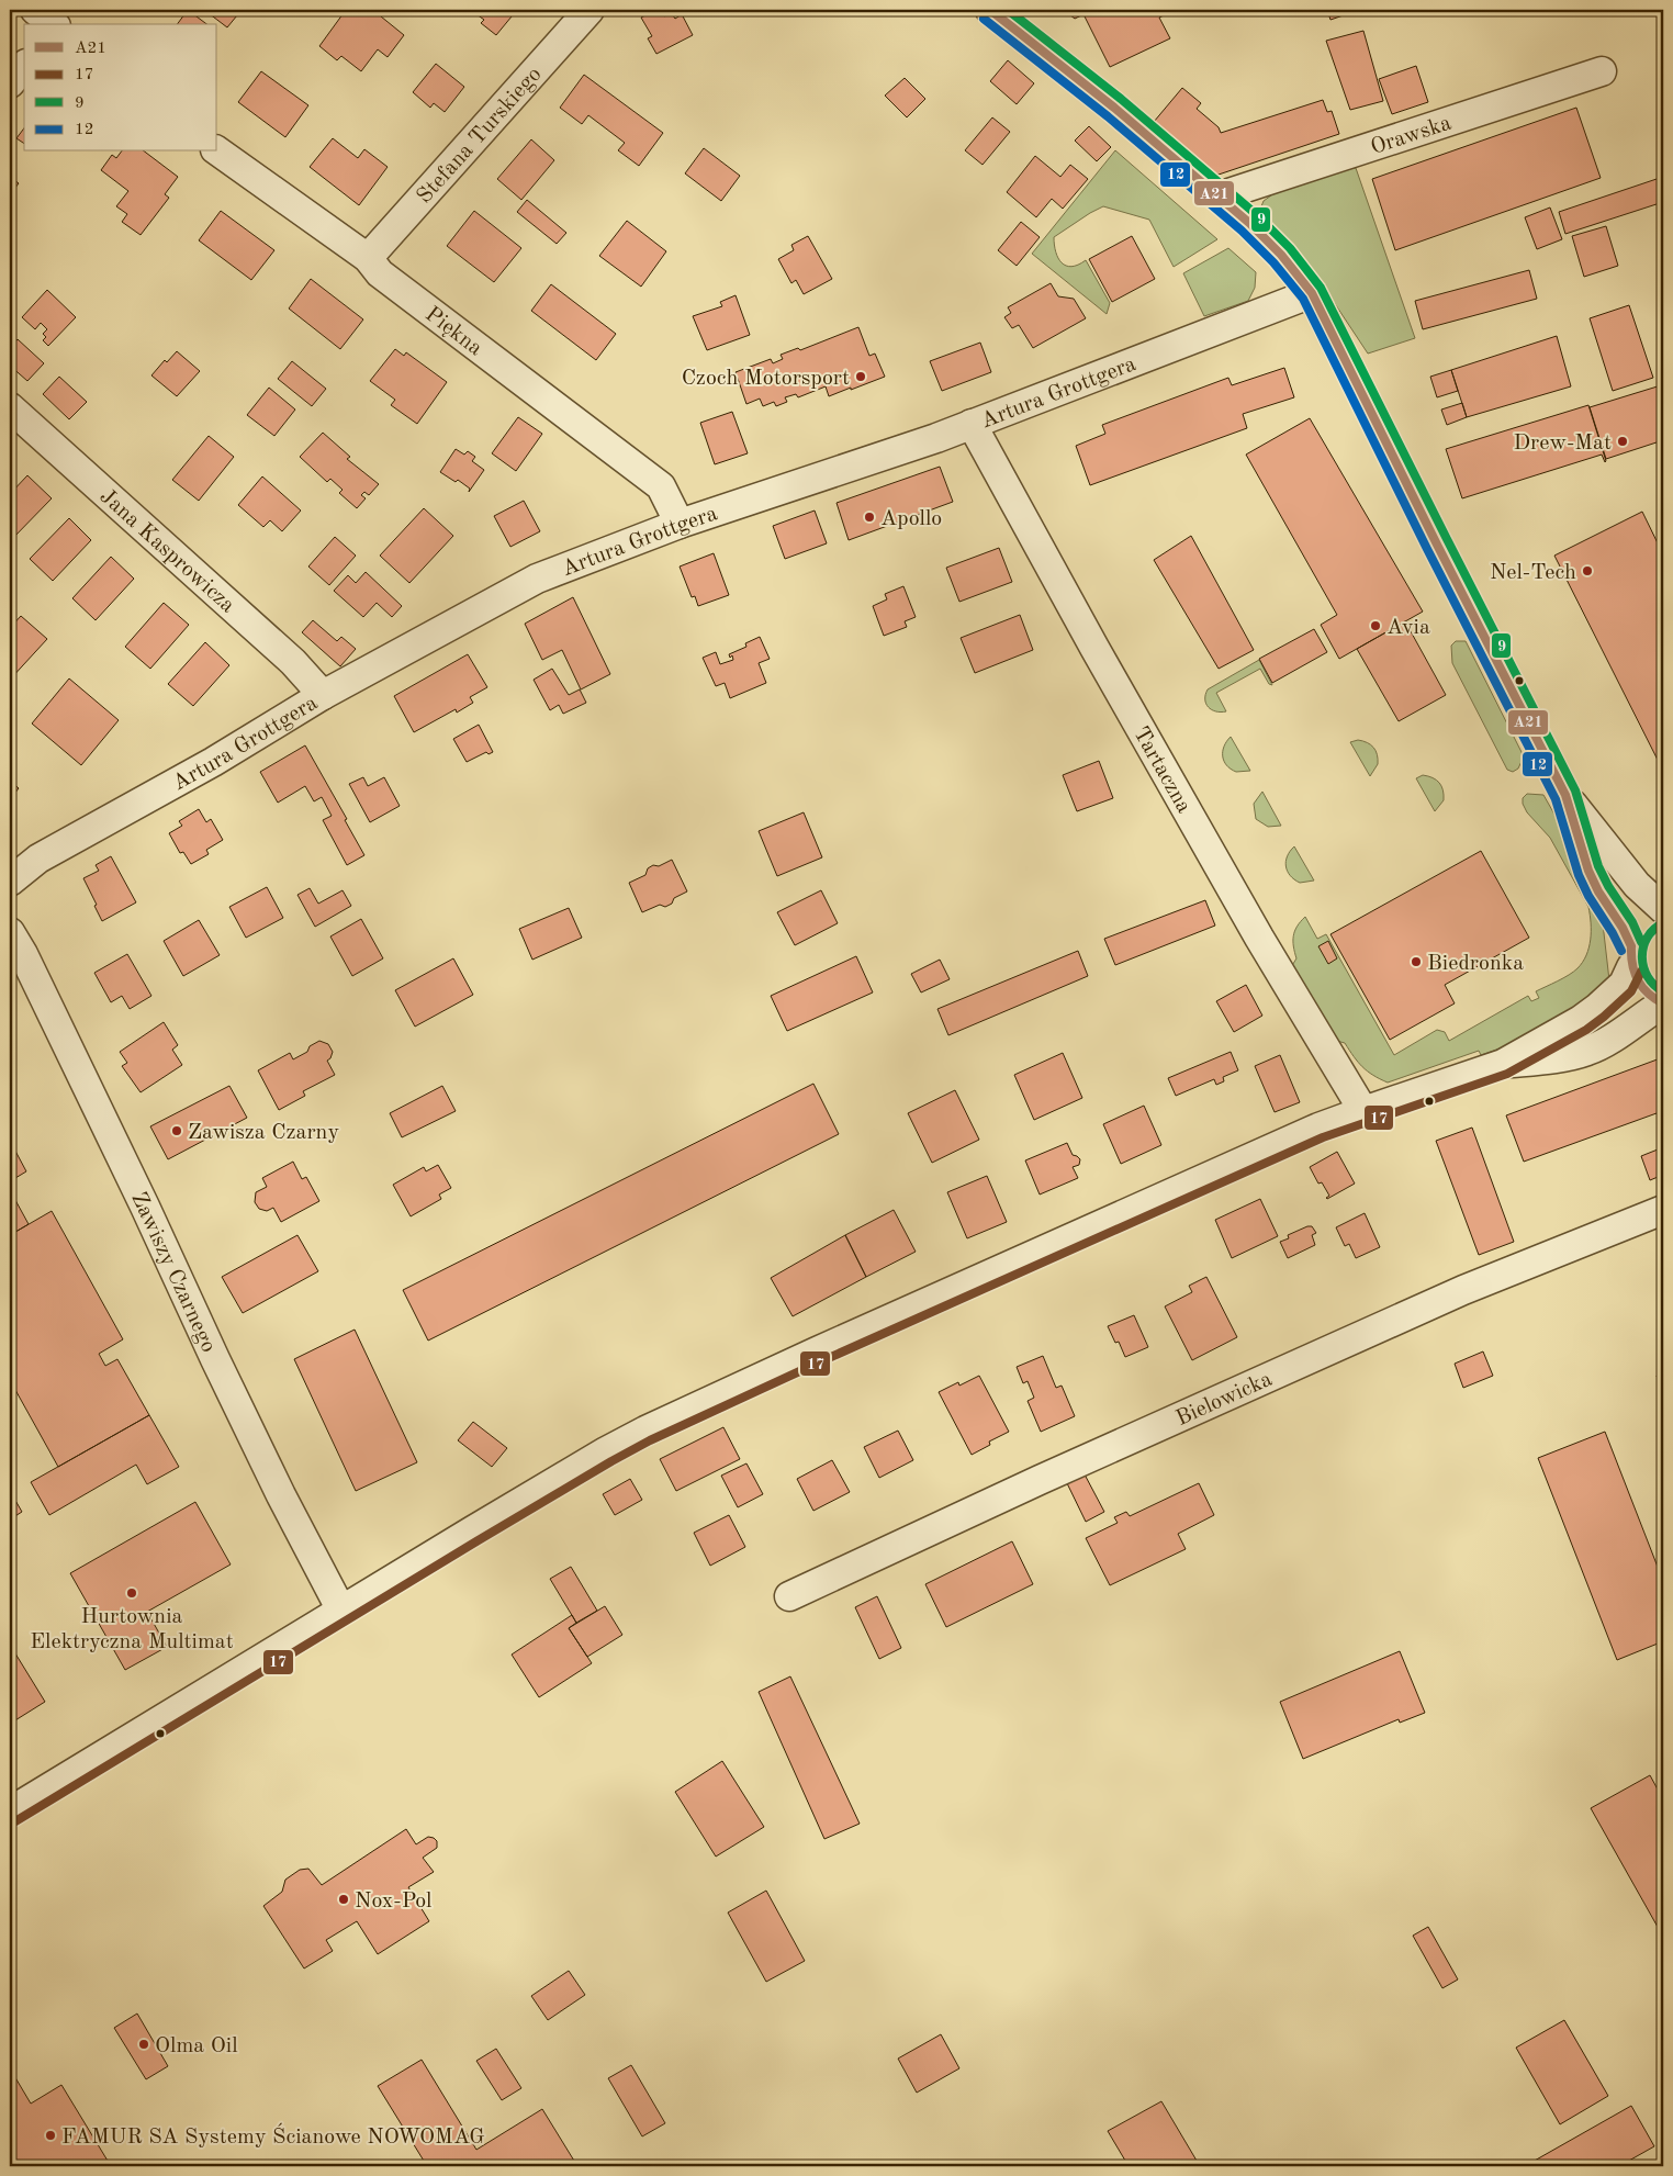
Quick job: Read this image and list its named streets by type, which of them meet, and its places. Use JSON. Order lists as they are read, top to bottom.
{
  "streets": {
    "street": [
      "Stefana Turskiego",
      "Orawska",
      "Piękna",
      "Artura Grottgera",
      "Jana Kasprowicza",
      "Tartaczna",
      "Zawiszy Czarnego",
      "Bielowicka"
    ]
  },
  "crossings": [
    ["Stefana Turskiego", "Piękna"],
    ["Piękna", "Artura Grottgera"],
    ["Artura Grottgera", "Jana Kasprowicza"],
    ["Artura Grottgera", "Tartaczna"]
  ],
  "places": [
    "Czoch Motorsport",
    "Drew-Mat",
    "Apollo",
    "Nel-Tech",
    "Avia",
    "Biedronka",
    "Zawisza Czarny",
    "Hurtownia Elektryczna Multimat",
    "Nox-Pol",
    "Olma Oil",
    "FAMUR SA Systemy Ścianowe NOWOMAG"
  ],
  "lines": [
    "transit line A21",
    "transit line 9",
    "transit line 12",
    "transit line 17"
  ],
  "legend": [
    "A21",
    "17",
    "9",
    "12"
  ]
}
